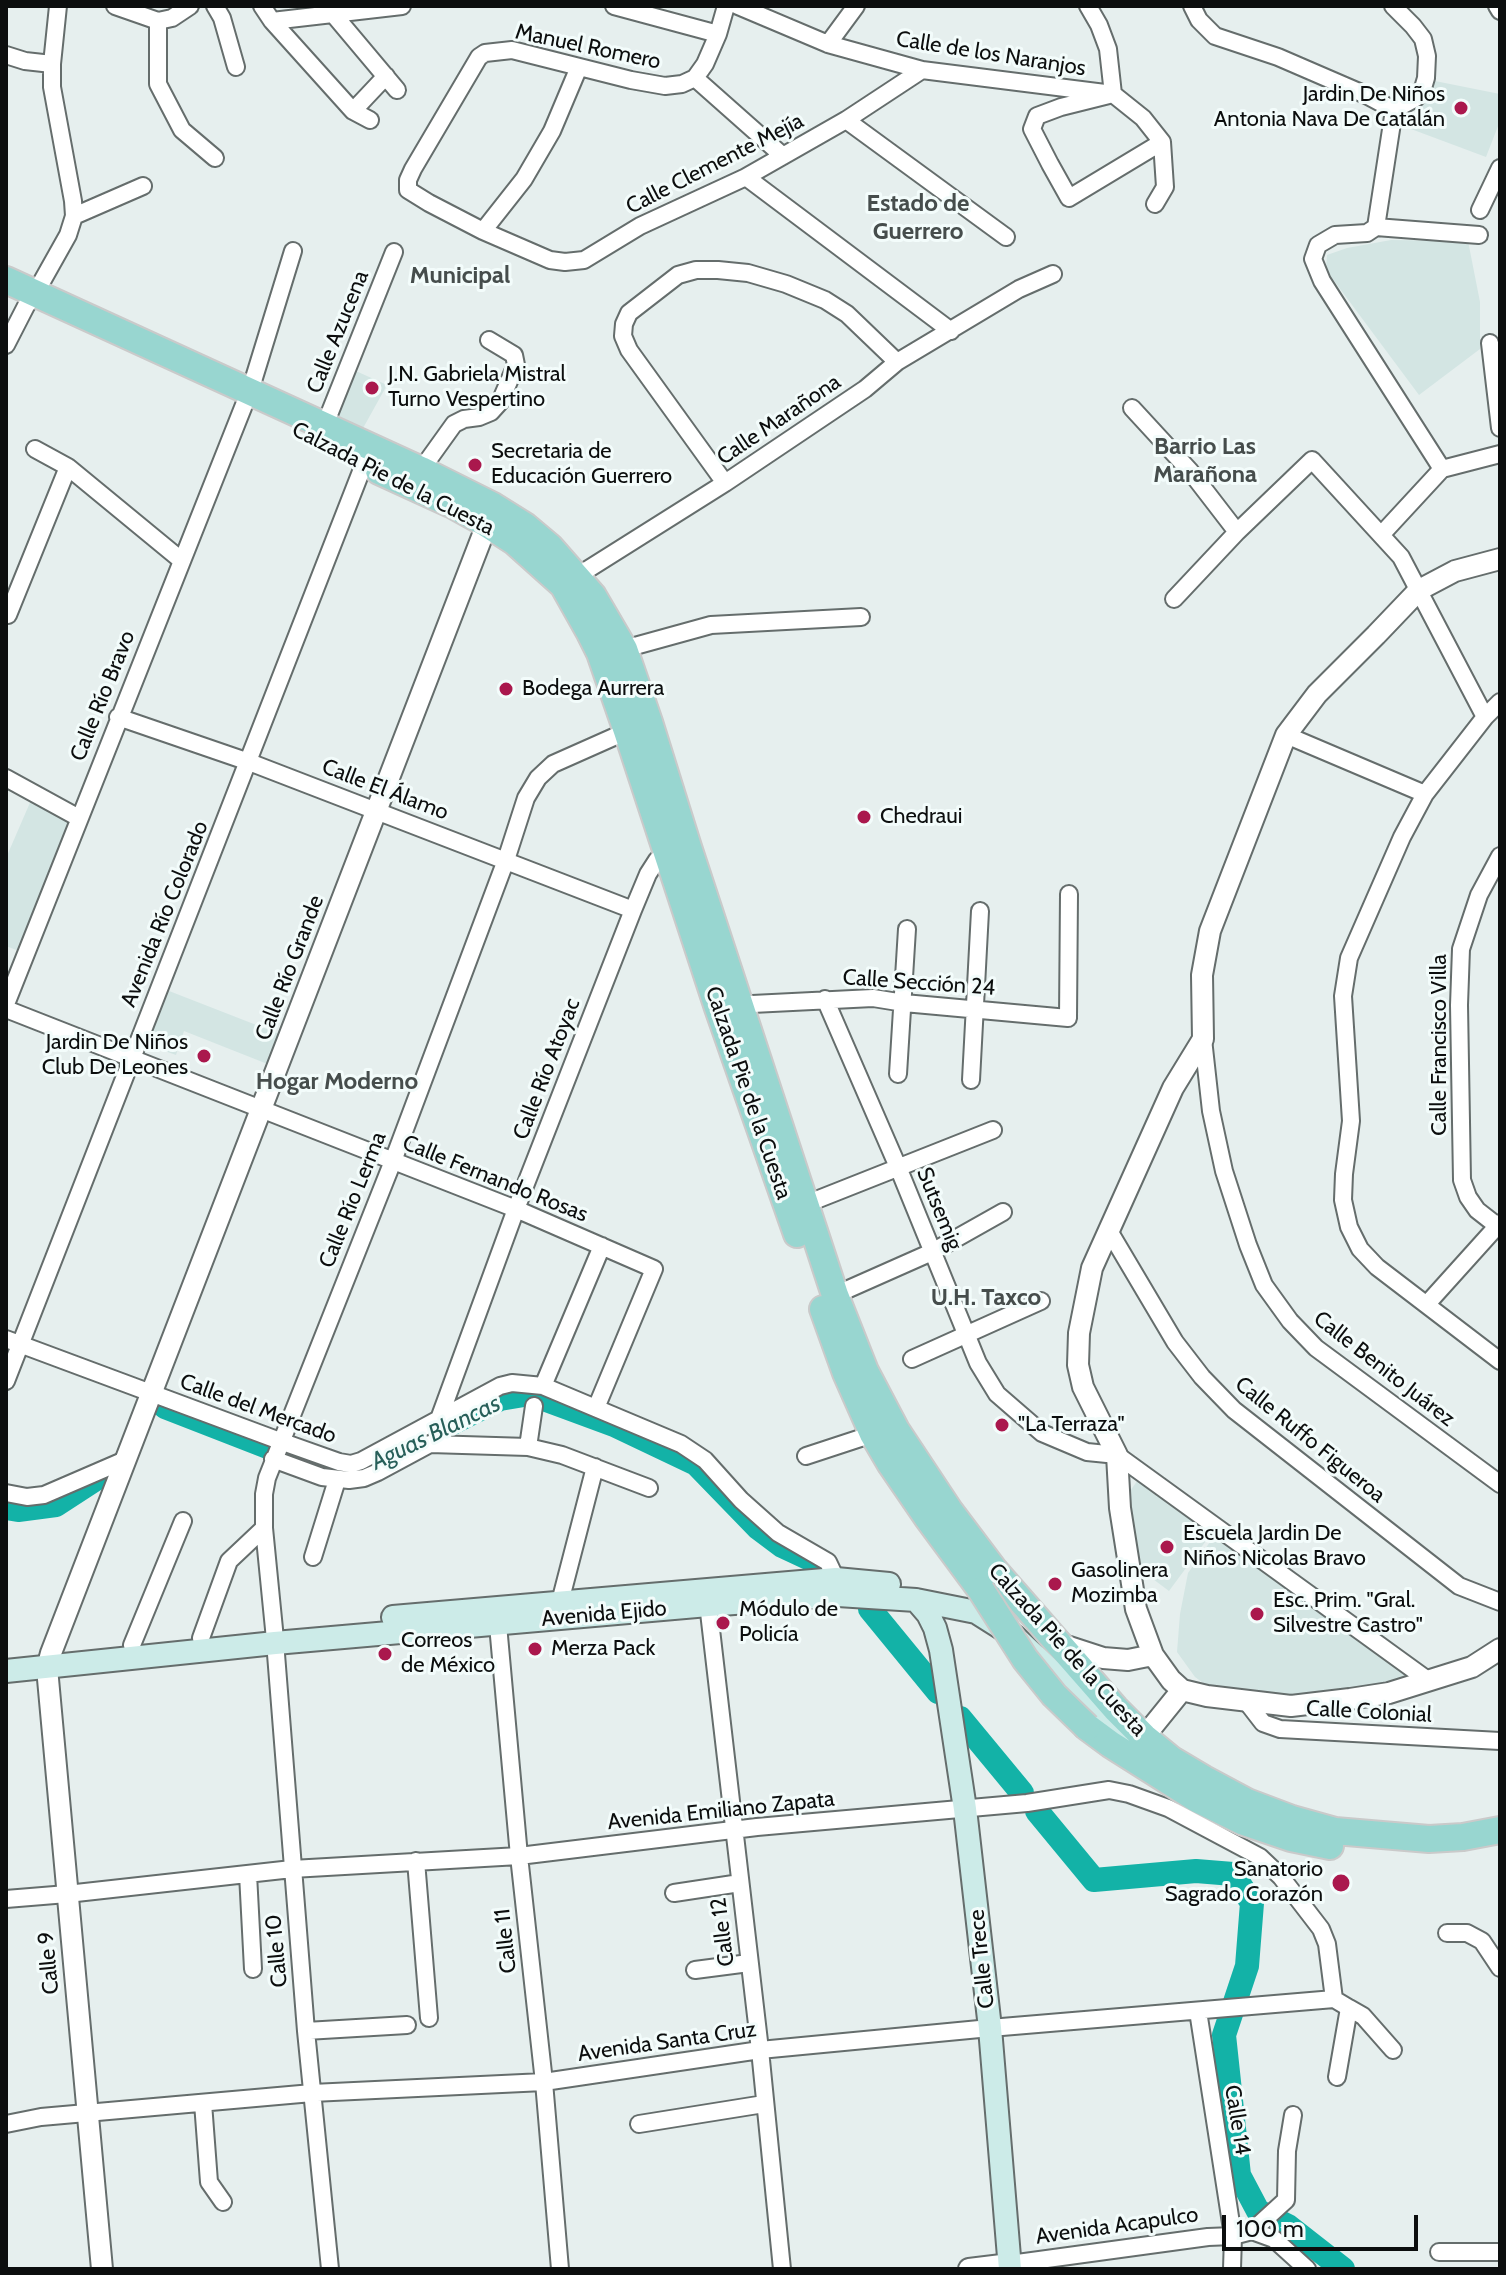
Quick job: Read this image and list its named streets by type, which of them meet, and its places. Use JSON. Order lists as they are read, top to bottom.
{
  "streets": {
    "main road": ["Calzada Pie de la Cuesta", "Avenida Ejido", "Calle Trece"],
    "street": [
      "Manuel Romero",
      "Calle de los Naranjos",
      "Calle Clemente Mejía",
      "Calle Azucena",
      "Calle Marañona",
      "Calle Río Bravo",
      "Calle El Álamo",
      "Avenida Río Colorado",
      "Calle Río Grande",
      "Calle Sección 24",
      "Calle Francisco Villa",
      "Calle Río Atoyac",
      "Calle Fernando Rosas",
      "Calle Río Lerma",
      "Sutsemig",
      "Calle Benito Juárez",
      "Calle del Mercado",
      "Calle Ruffo Figueroa",
      "Calle Colonial",
      "Avenida Emiliano Zapata",
      "Calle 12",
      "Calle 11",
      "Calle 10",
      "Calle 9",
      "Avenida Santa Cruz",
      "Calle 14",
      "Avenida Acapulco"
    ]
  },
  "crossings": [
    ["Manuel Romero", "Calle Clemente Mejía"],
    ["Calle de los Naranjos", "Calle Clemente Mejía"],
    ["Calle Azucena", "Calzada Pie de la Cuesta"],
    ["Calle Marañona", "Calzada Pie de la Cuesta"],
    ["Calzada Pie de la Cuesta", "Calle Río Bravo"],
    ["Calzada Pie de la Cuesta", "Avenida Río Colorado"],
    ["Calzada Pie de la Cuesta", "Calle Río Grande"],
    ["Calzada Pie de la Cuesta", "Calle Sección 24"],
    ["Calzada Pie de la Cuesta", "Calle Río Atoyac"],
    ["Calzada Pie de la Cuesta", "Calle Río Lerma"],
    ["Calzada Pie de la Cuesta", "Avenida Ejido"],
    ["Calle Río Bravo", "Calle El Álamo"],
    ["Calle Río Bravo", "Calle Fernando Rosas"],
    ["Calle El Álamo", "Avenida Río Colorado"],
    ["Calle El Álamo", "Calle Río Grande"],
    ["Calle El Álamo", "Calle Río Atoyac"],
    ["Calle El Álamo", "Calle Río Lerma"],
    ["Avenida Río Colorado", "Calle Fernando Rosas"],
    ["Avenida Río Colorado", "Calle del Mercado"],
    ["Calle Río Grande", "Calle Fernando Rosas"],
    ["Calle Río Grande", "Calle del Mercado"],
    ["Calle Río Grande", "Avenida Ejido"],
    ["Calle Río Grande", "Calle 9"],
    ["Calle Sección 24", "Sutsemig"],
    ["Calle Río Atoyac", "Calle Fernando Rosas"],
    ["Calle Río Atoyac", "Calle del Mercado"],
    ["Calle Fernando Rosas", "Calle Río Lerma"],
    ["Calle Fernando Rosas", "Calle del Mercado"],
    ["Calle Río Lerma", "Calle del Mercado"],
    ["Calle Río Lerma", "Avenida Ejido"],
    ["Calle Río Lerma", "Calle 10"],
    ["Calle del Mercado", "Avenida Ejido"],
    ["Avenida Ejido", "Calle 12"],
    ["Avenida Ejido", "Calle 11"],
    ["Avenida Ejido", "Calle 10"],
    ["Avenida Ejido", "Calle Trece"],
    ["Avenida Ejido", "Calle 9"],
    ["Avenida Emiliano Zapata", "Calle 12"],
    ["Avenida Emiliano Zapata", "Calle 11"],
    ["Avenida Emiliano Zapata", "Calle 10"],
    ["Avenida Emiliano Zapata", "Calle Trece"],
    ["Avenida Emiliano Zapata", "Calle 9"],
    ["Avenida Emiliano Zapata", "Avenida Santa Cruz"],
    ["Calle 12", "Avenida Santa Cruz"],
    ["Calle 11", "Avenida Santa Cruz"],
    ["Calle 10", "Avenida Santa Cruz"],
    ["Calle Trece", "Avenida Santa Cruz"],
    ["Calle Trece", "Avenida Acapulco"],
    ["Calle 9", "Avenida Santa Cruz"],
    ["Avenida Santa Cruz", "Calle 14"],
    ["Calle 14", "Avenida Acapulco"]
  ],
  "districts": [
    "Estado de Guerrero",
    "Municipal",
    "Barrio Las Marañona",
    "Hogar Moderno",
    "U.H. Taxco"
  ],
  "water": ["Aguas Blancas"],
  "places": [
    "Jardin De Niños Antonia Nava De Catalán",
    "J.N. Gabriela Mistral Turno Vespertino",
    "Secretaria de Educación Guerrero",
    "Bodega Aurrera",
    "Chedraui",
    "Jardin De Niños Club De Leones",
    "\"La Terraza\"",
    "Escuela Jardin De Niños Nicolas Bravo",
    "Gasolinera Mozimba",
    "Esc. Prim. \"Gral. Silvestre Castro\"",
    "Módulo de Policía",
    "Merza Pack",
    "Correos de México",
    "Sanatorio Sagrado Corazón"
  ],
  "scale_bar": "100 m"
}
